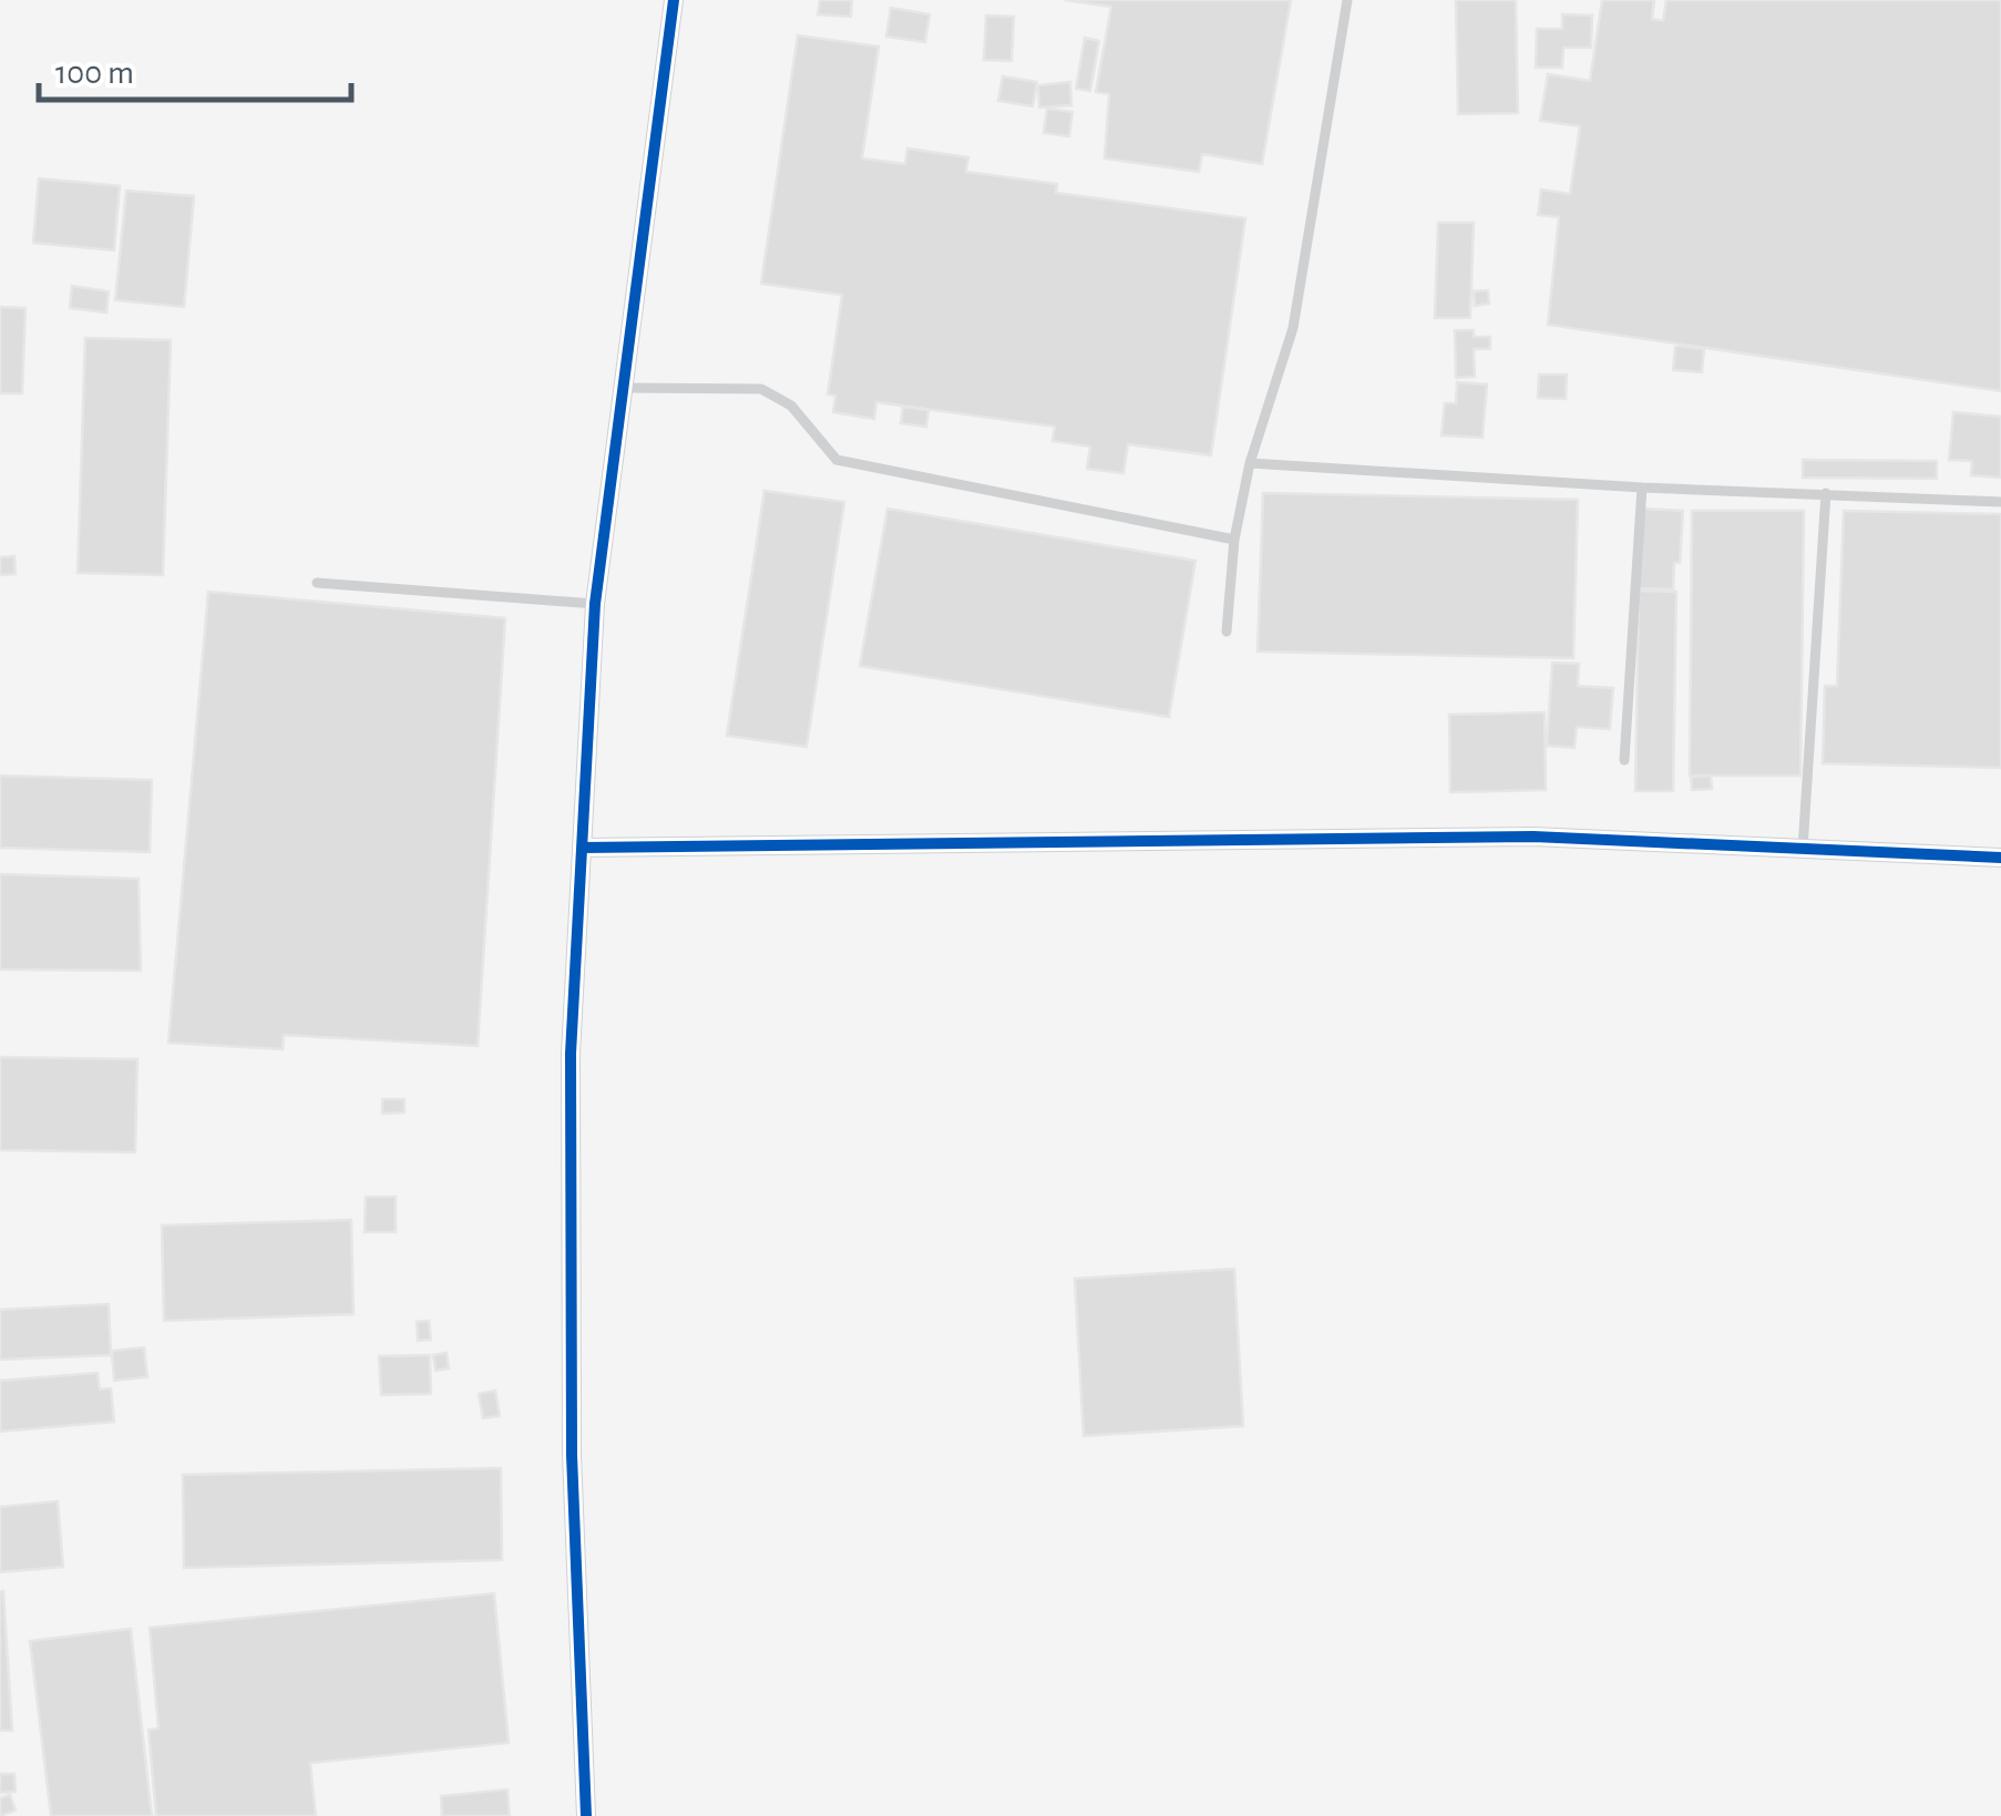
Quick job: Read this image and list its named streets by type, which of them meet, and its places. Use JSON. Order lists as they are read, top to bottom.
{
  "scale_bar": "100 m"
}
